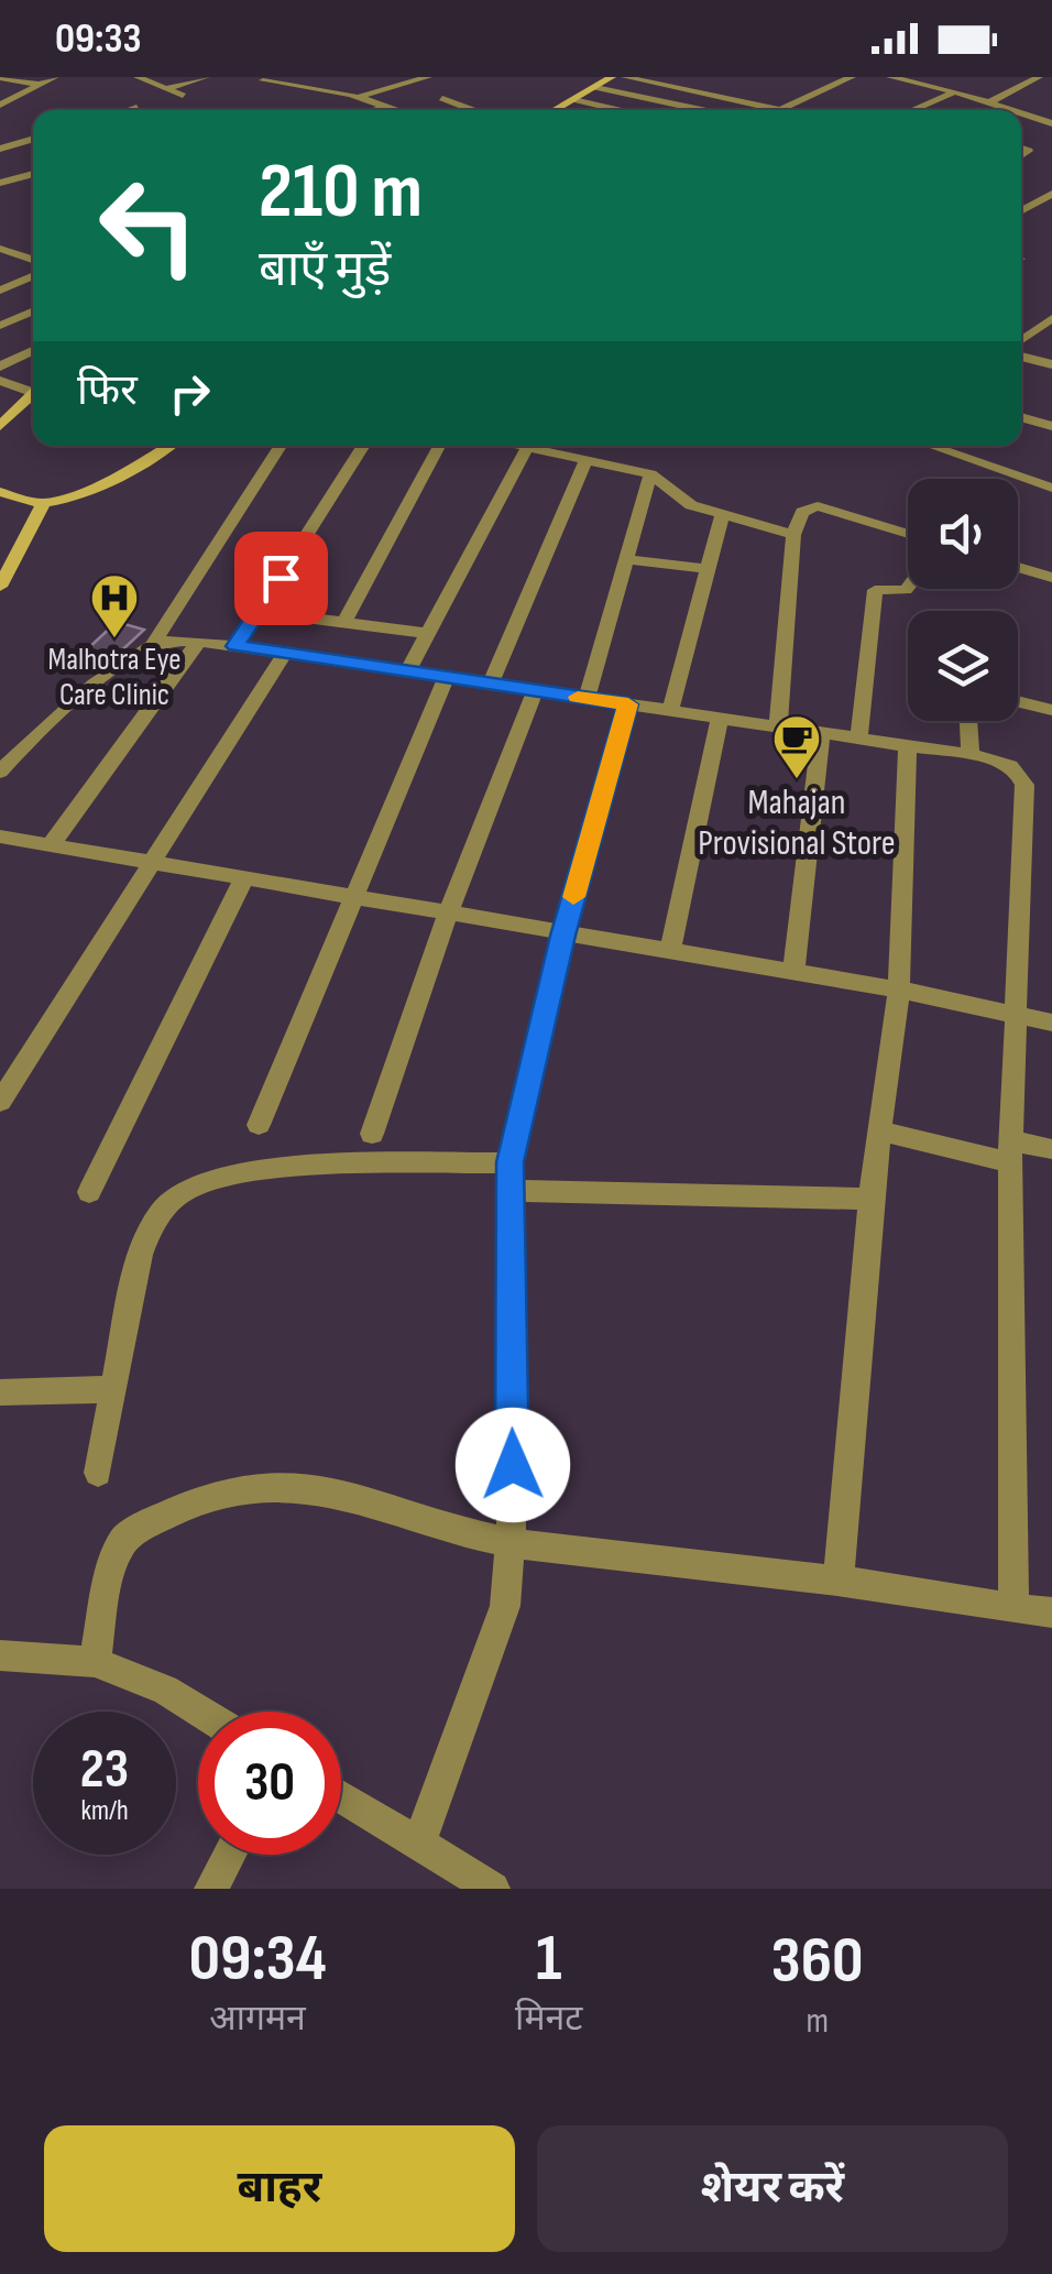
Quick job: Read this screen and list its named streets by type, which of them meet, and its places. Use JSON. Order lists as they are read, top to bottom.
{
  "places": {
    "hospital": ["Malhotra Eye Care Clinic"],
    "cafe": ["Mahajan Provisional Store"]
  },
  "page": {
    "status": "09:33",
    "turn": ["210 m", "बाएँ मुड़ें"],
    "then": "फिर",
    "speed": "23 km/h",
    "limit": "30",
    "eta": [
      "09:34",
      "आगमन",
      "1",
      "मिनट",
      "360",
      "m"
    ],
    "buttons": ["बाहर", "शेयर करें"]
  }
}
